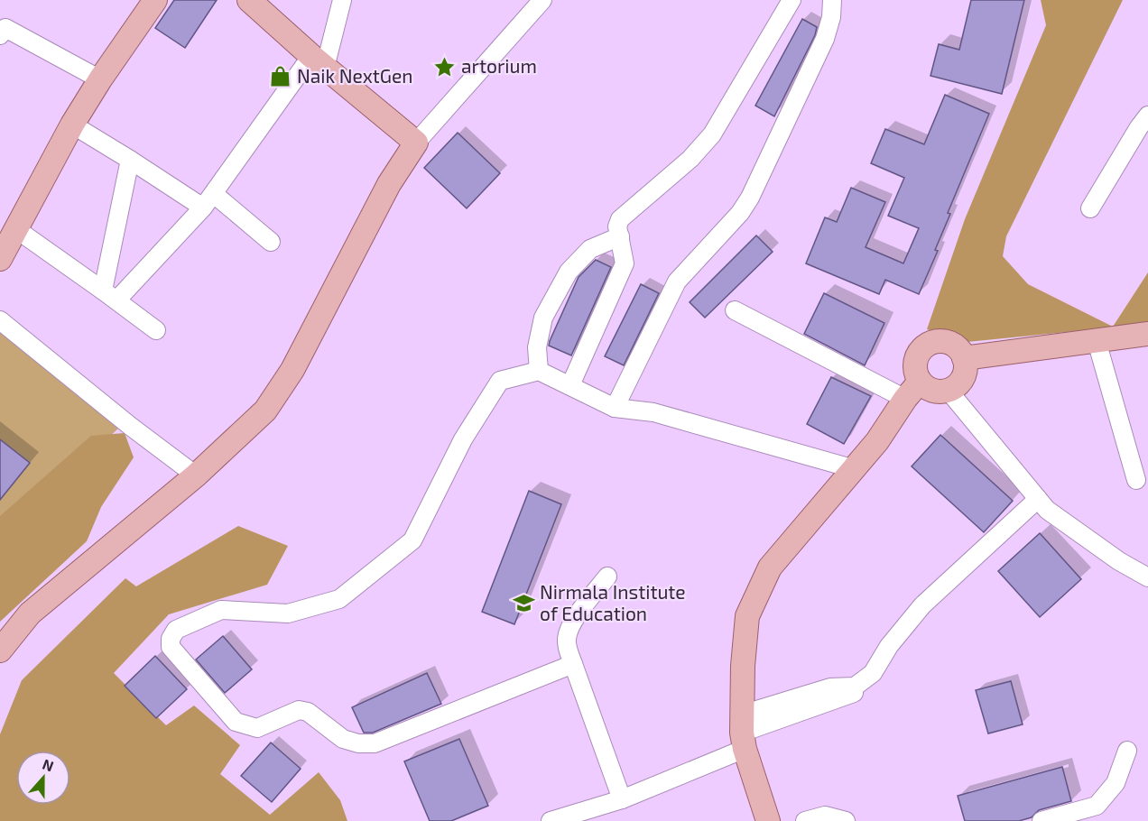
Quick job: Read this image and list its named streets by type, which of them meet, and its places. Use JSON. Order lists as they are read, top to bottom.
{
  "places": {
    "place": ["artorium"],
    "shop": ["Naik NextGen"],
    "school or university": ["Nirmala Institute of Education"]
  },
  "north": "top"
}
